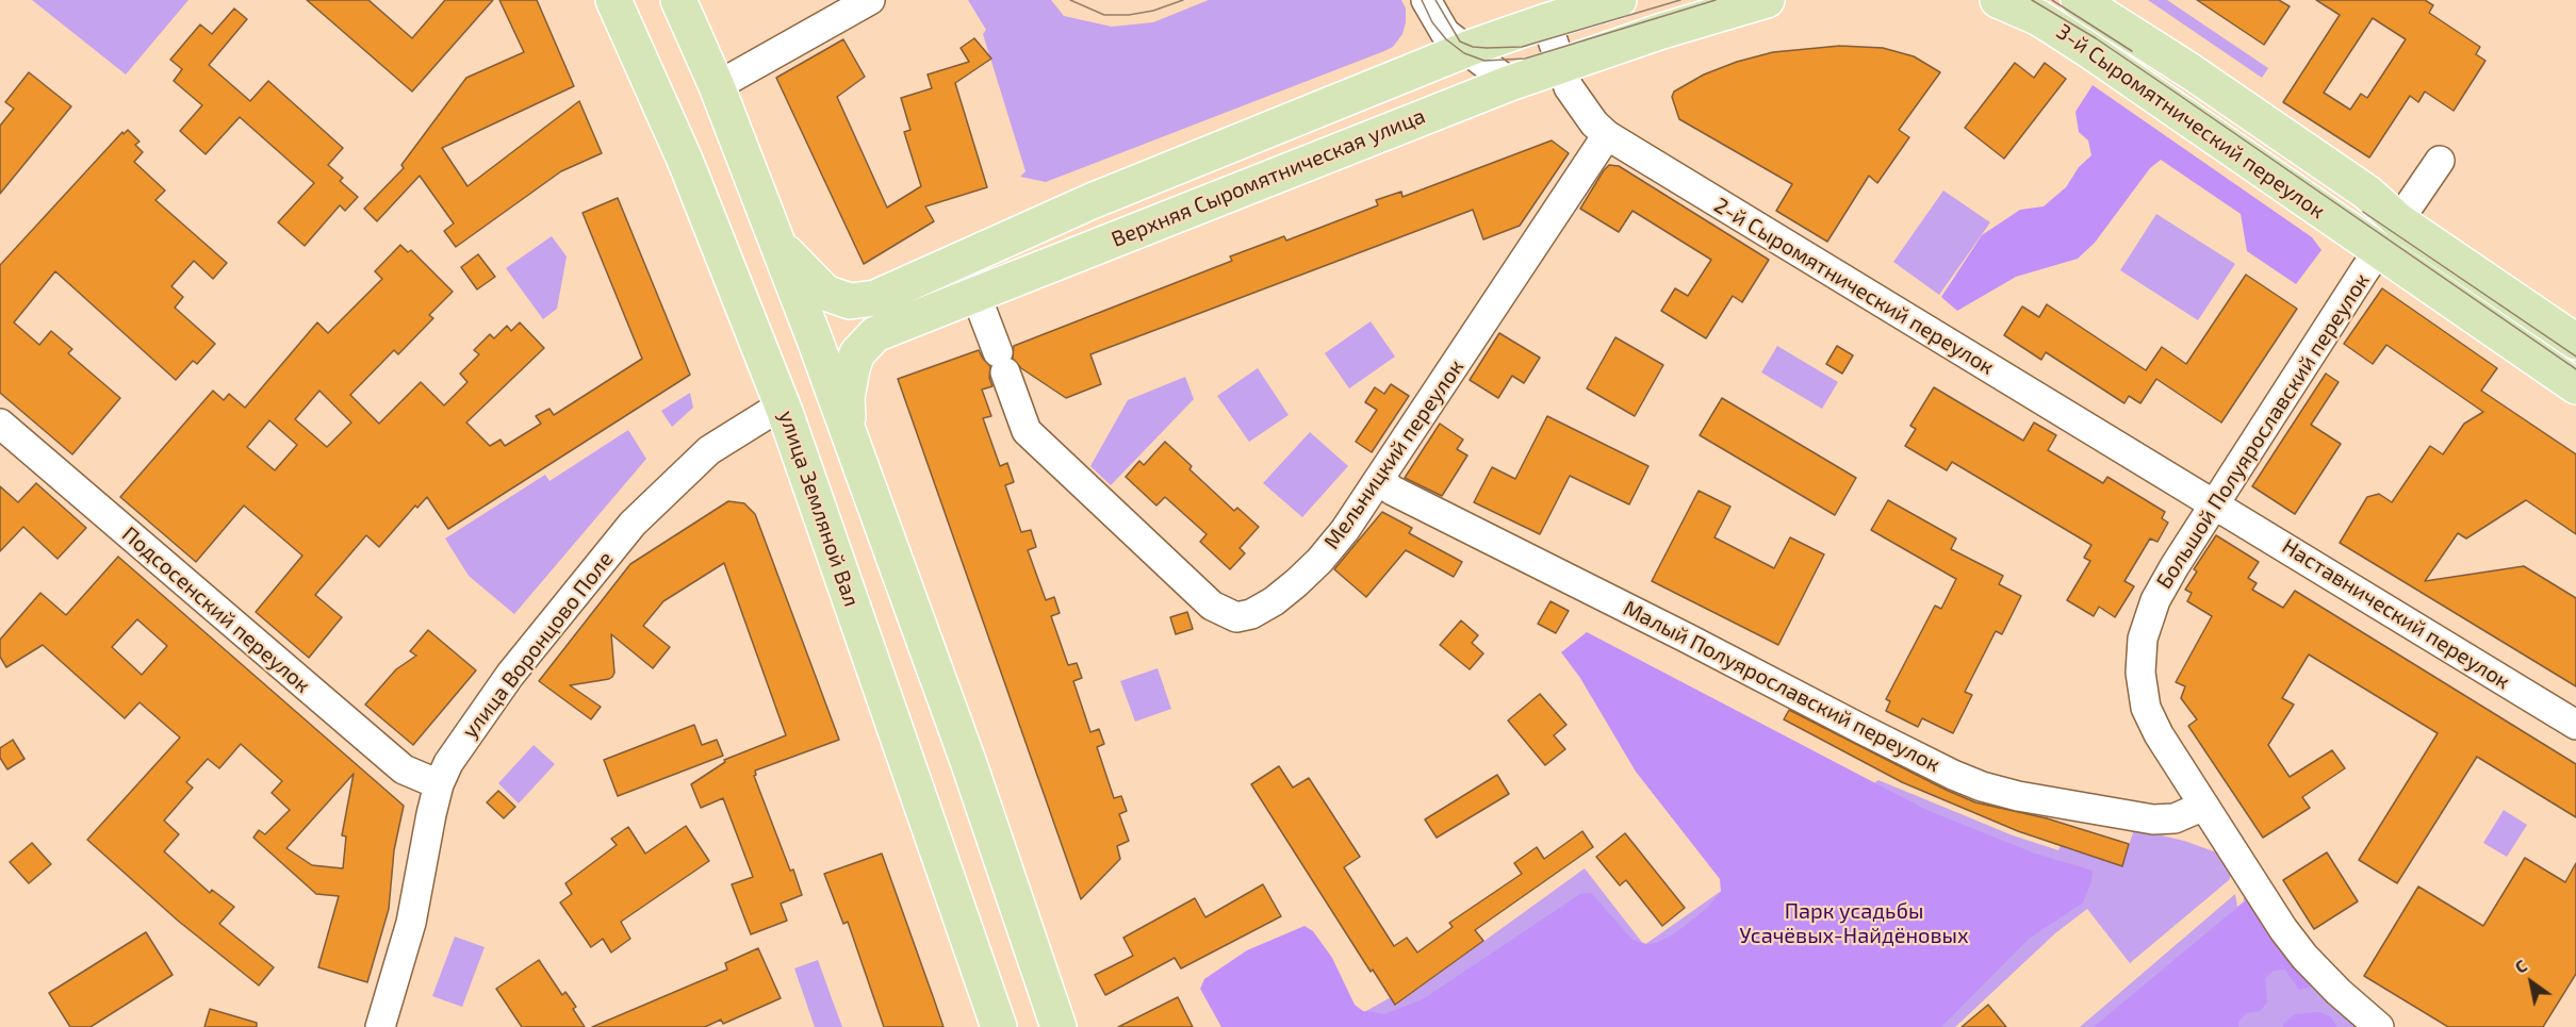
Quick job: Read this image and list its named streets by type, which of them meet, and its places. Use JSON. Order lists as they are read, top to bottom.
{
  "streets": {
    "main road": ["3-й Сыромятнический переулок", "Верхняя Сыромятническая улица", "улица Земляной Вал"],
    "street": [
      "2-й Сыромятнический переулок",
      "Большой Полуярославский переулок",
      "Мельницкий переулок",
      "Подсосенский переулок",
      "Наставнический переулок",
      "улица Воронцово Поле",
      "Малый Полуярославский переулок"
    ]
  },
  "crossings": [
    ["3-й Сыромятнический переулок", "Большой Полуярославский переулок"],
    ["Верхняя Сыромятническая улица", "2-й Сыромятнический переулок"],
    ["Верхняя Сыромятническая улица", "Мельницкий переулок"],
    ["2-й Сыромятнический переулок", "Большой Полуярославский переулок"],
    ["2-й Сыромятнический переулок", "Мельницкий переулок"],
    ["2-й Сыромятнический переулок", "Наставнический переулок"],
    ["Большой Полуярославский переулок", "Наставнический переулок"],
    ["Большой Полуярославский переулок", "Малый Полуярославский переулок"],
    ["Мельницкий переулок", "Малый Полуярославский переулок"],
    ["улица Земляной Вал", "улица Воронцово Поле"],
    ["Подсосенский переулок", "улица Воронцово Поле"]
  ],
  "parks": ["Парк усадьбы Усачёвых-Найдёновых"],
  "north": "top left"
}
